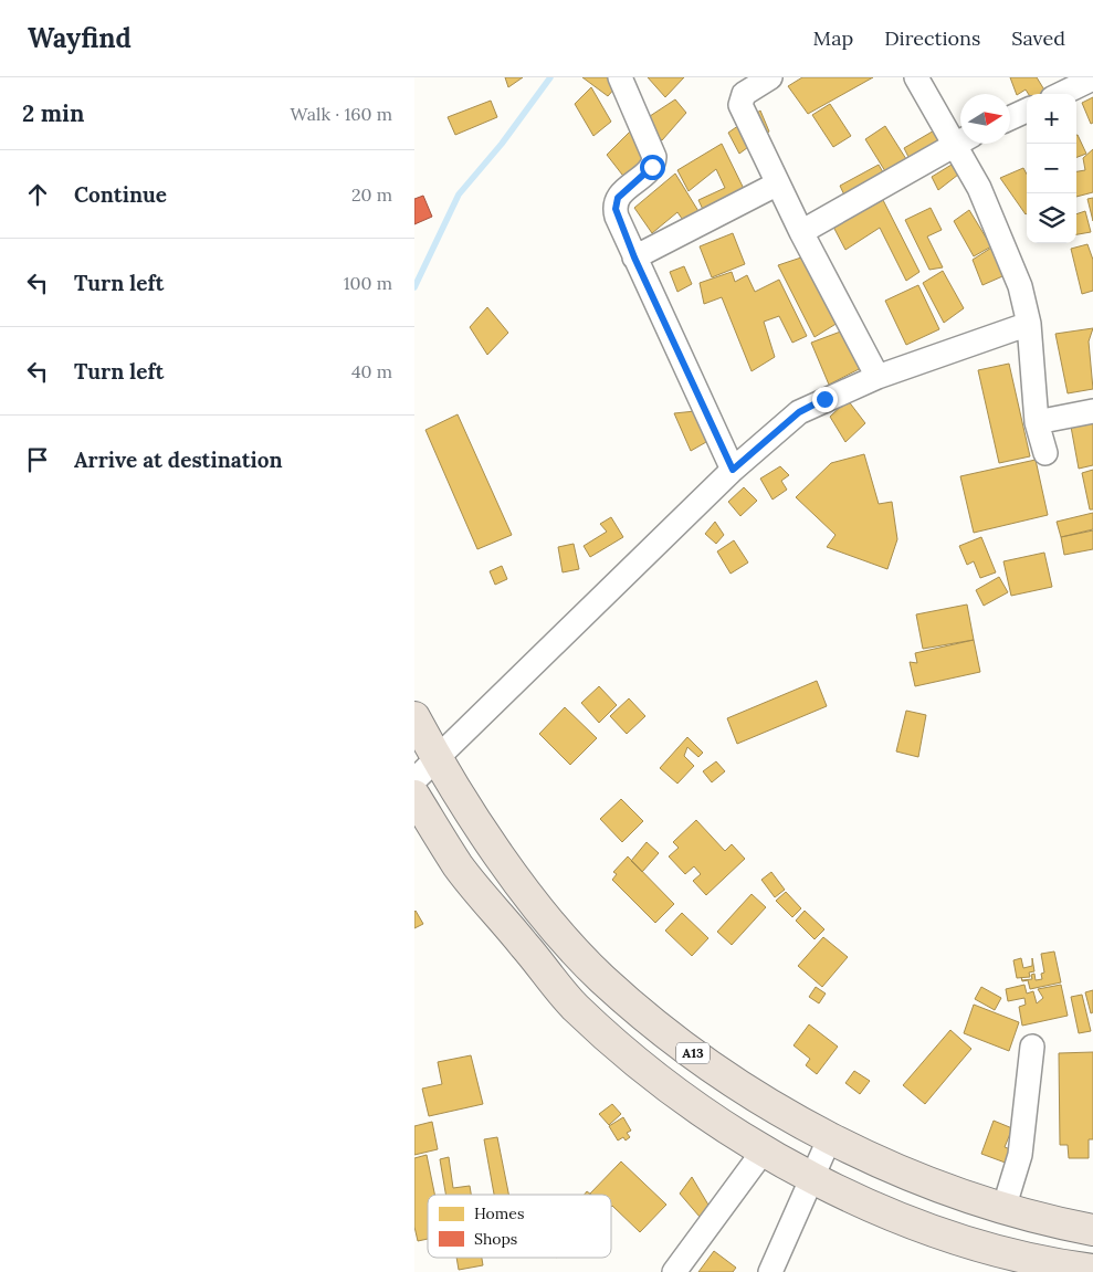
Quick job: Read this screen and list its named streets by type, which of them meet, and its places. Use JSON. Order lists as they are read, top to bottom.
{
  "streets": {
    "highway": ["A13"]
  },
  "legend": ["Homes", "Shops"],
  "north": "right",
  "page": {
    "header": "Wayfind",
    "nav": ["Map", "Directions", "Saved"],
    "heading": ["2 min", "Walk · 160 m"],
    "map_buttons": ["+", "−"],
    "list": [
      ["Continue", "20 m"],
      ["Turn left", "100 m"],
      ["Turn left", "40 m"],
      "Arrive at destination"
    ]
  }
}
